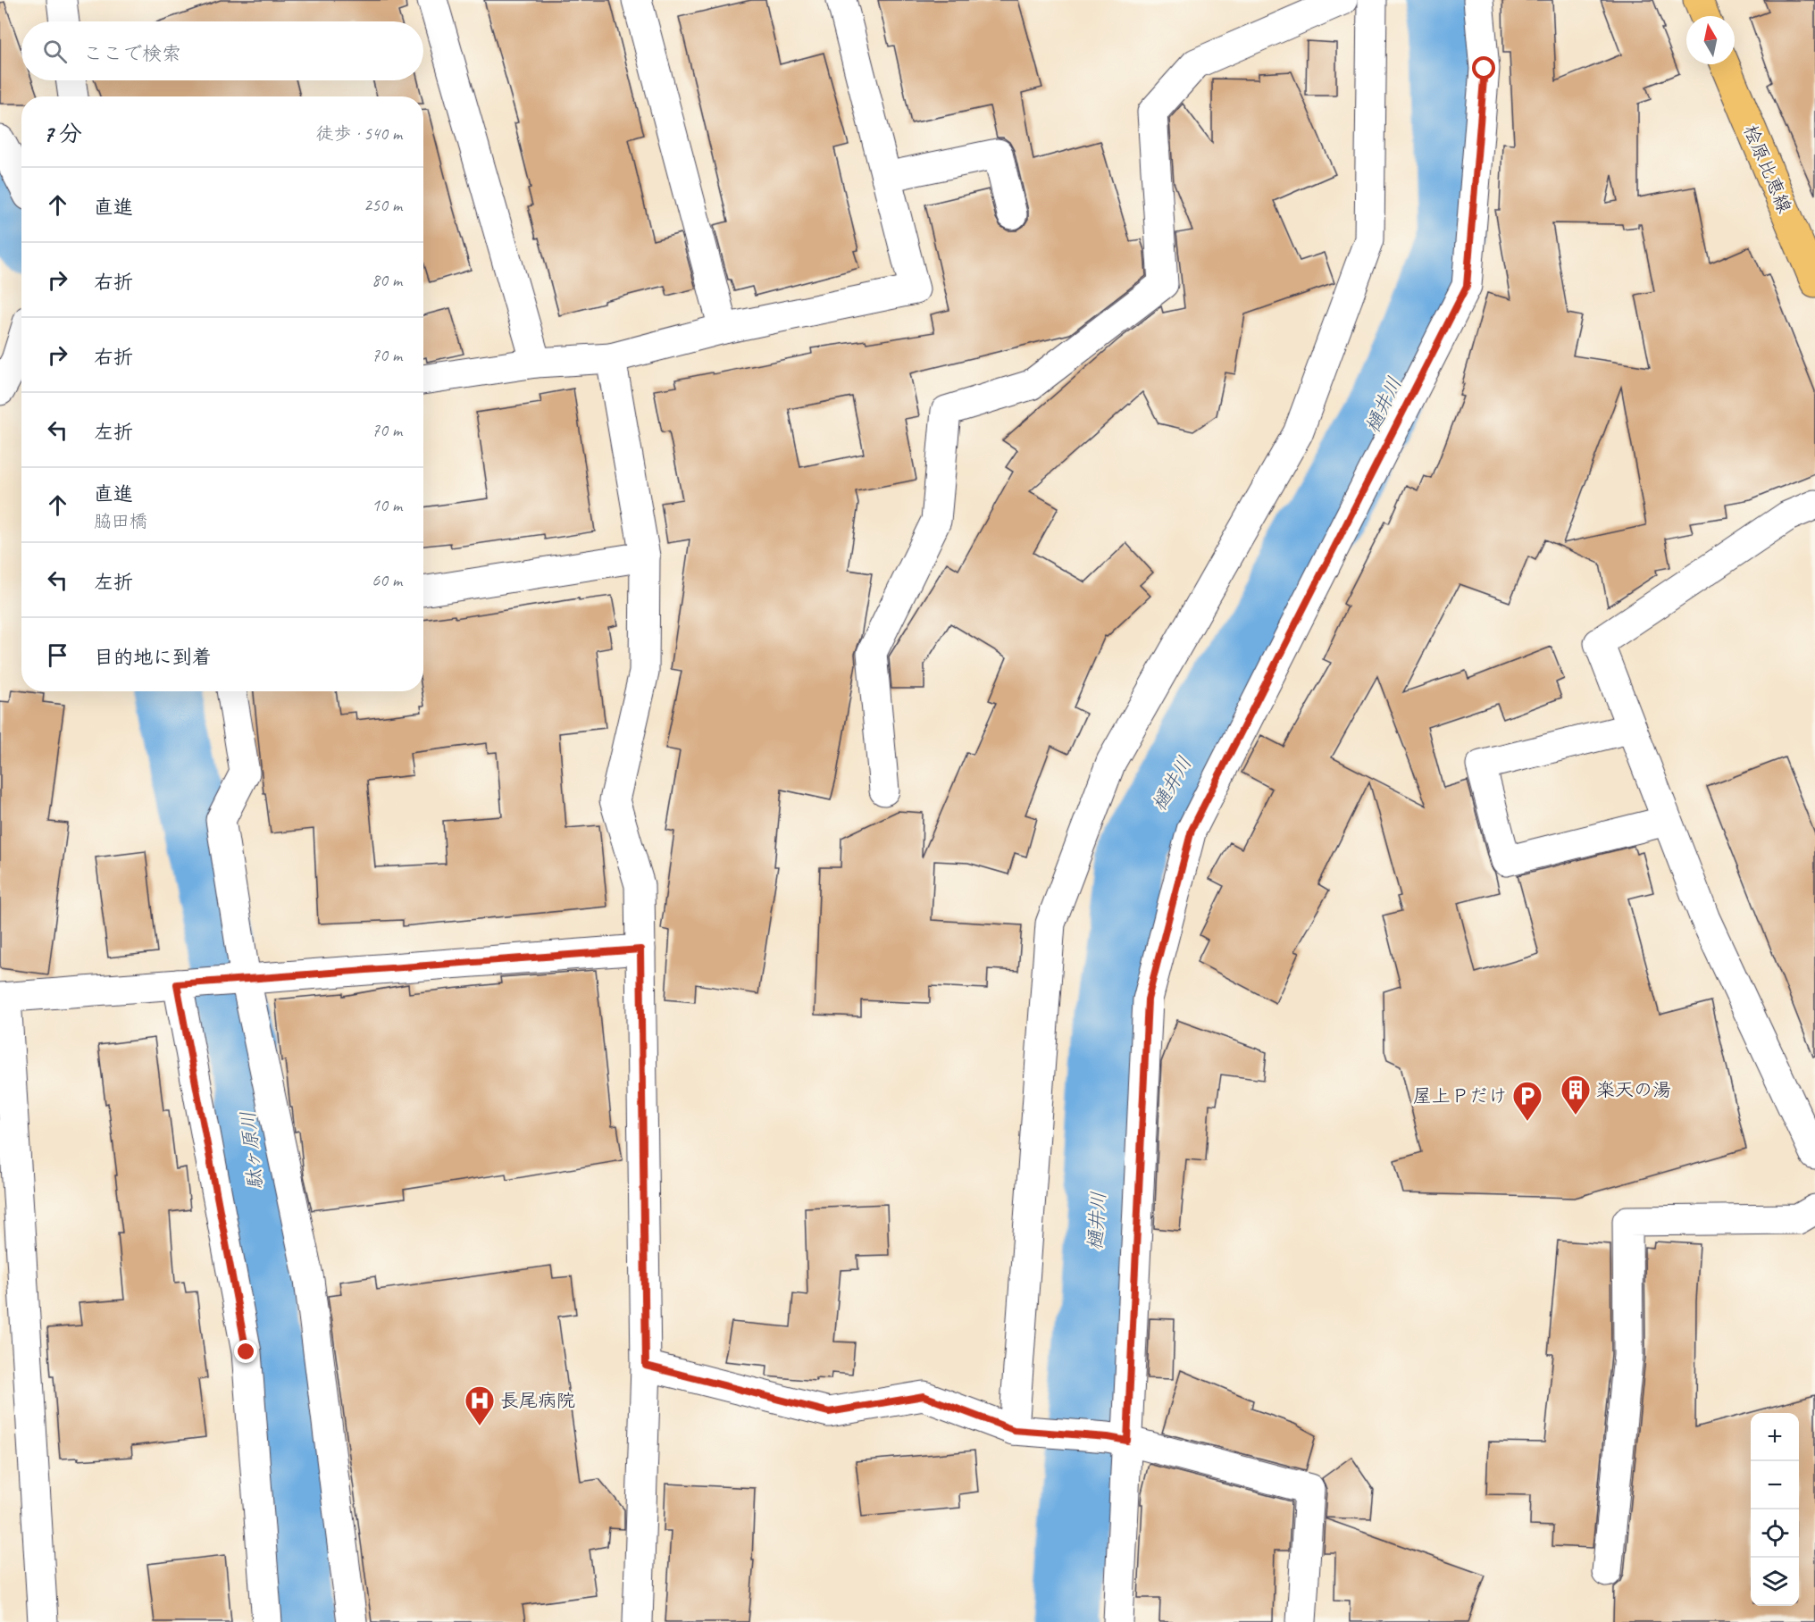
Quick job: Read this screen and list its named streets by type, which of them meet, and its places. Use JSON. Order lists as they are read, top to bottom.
{
  "streets": {
    "main road": ["桧原比恵線"]
  },
  "water": ["樋井川", "駄ヶ原川"],
  "places": {
    "building": ["楽天の湯"],
    "parking": ["屋上Ｐだけ"],
    "hospital": ["長尾病院"]
  },
  "north": "top",
  "page": {
    "search": "ここで検索",
    "heading": ["7 分", "徒歩 · 540 m"],
    "list": [
      ["直進", "250 m"],
      ["右折", "80 m"],
      ["右折", "70 m"],
      ["左折", "70 m"],
      ["直進", "脇田橋", "10 m"],
      ["左折", "60 m"],
      "目的地に到着"
    ],
    "map_buttons": ["+", "−"]
  }
}
